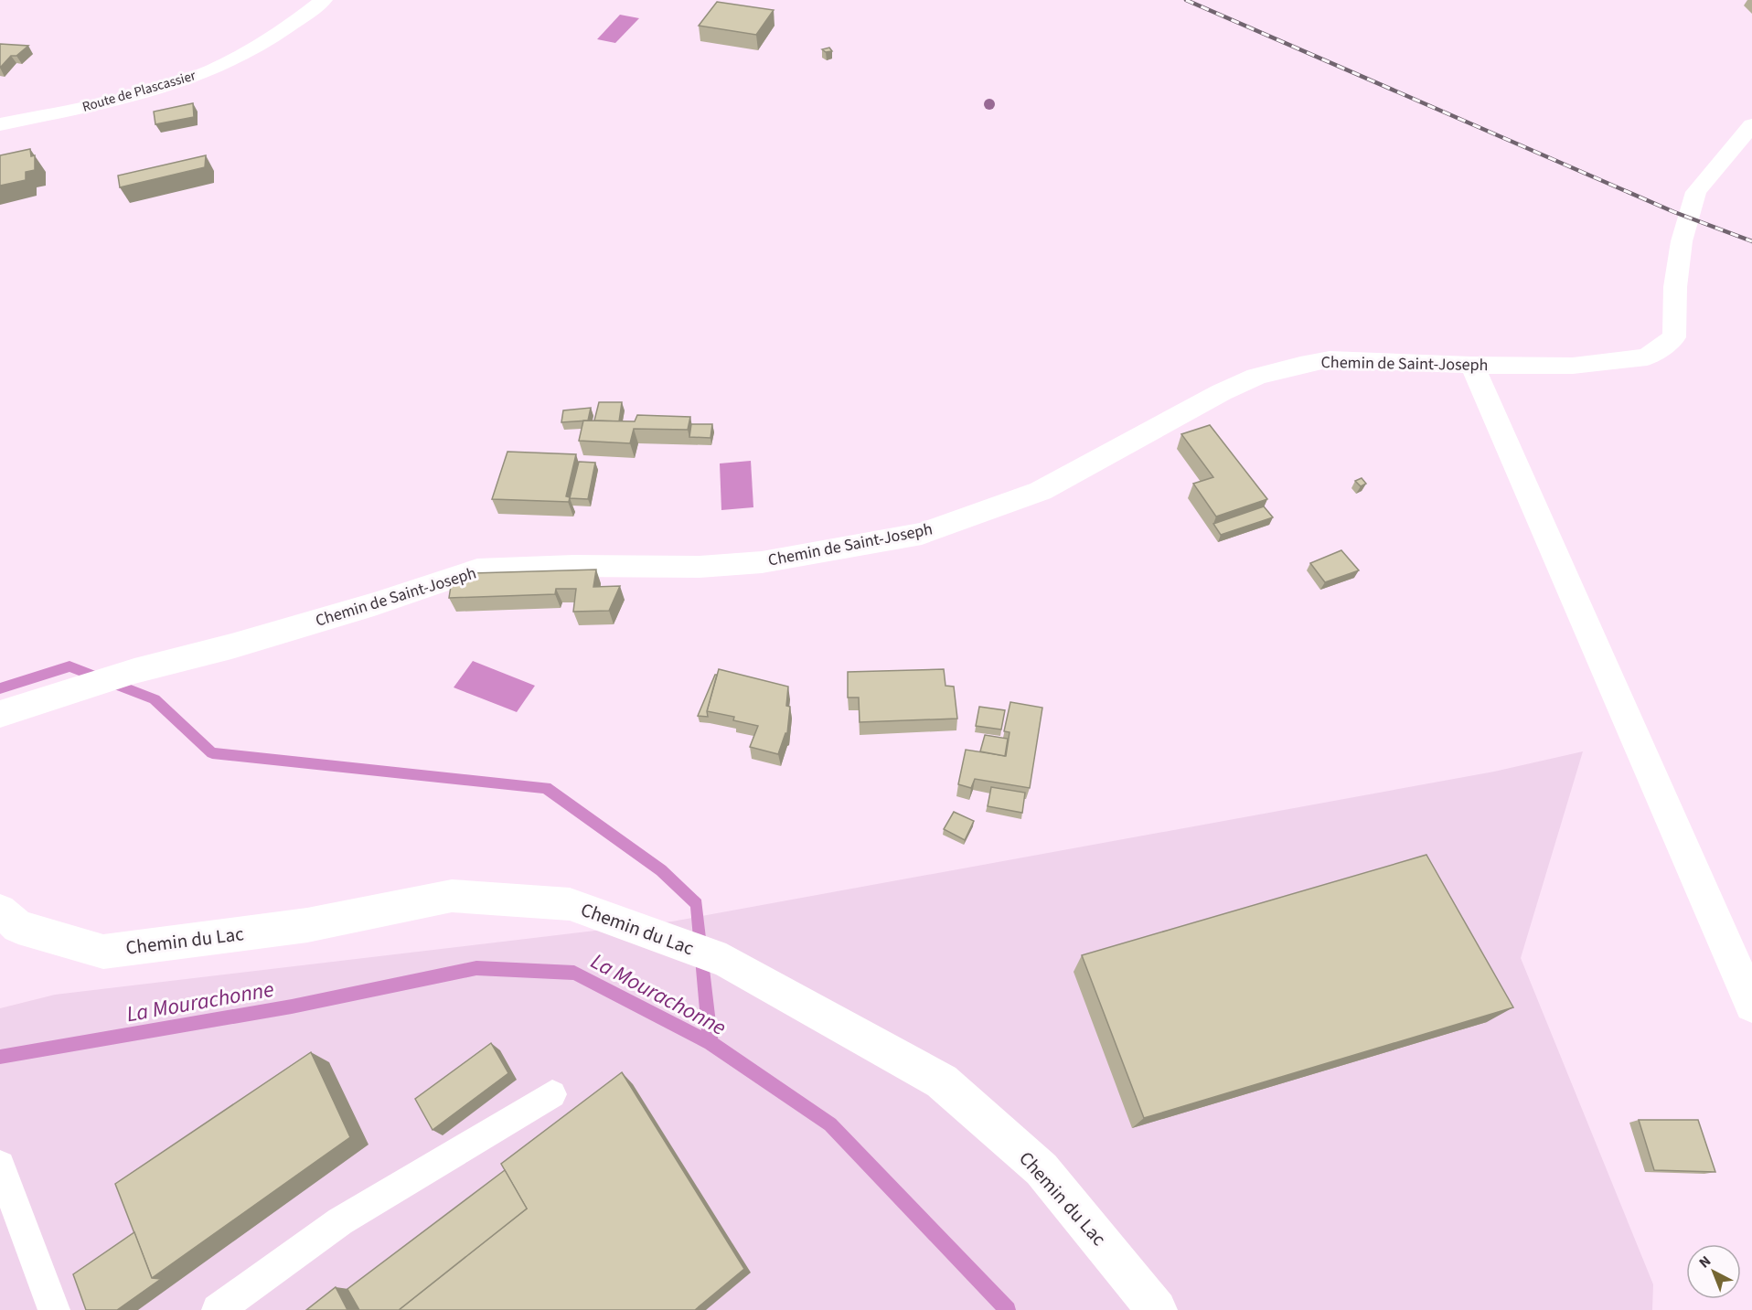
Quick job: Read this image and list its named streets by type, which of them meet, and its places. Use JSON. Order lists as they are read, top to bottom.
{
  "streets": {
    "street": ["Route de Plascassier", "Chemin de Saint-Joseph", "Chemin du Lac"]
  },
  "water": ["La Mourachonne"],
  "north": "top left"
}
